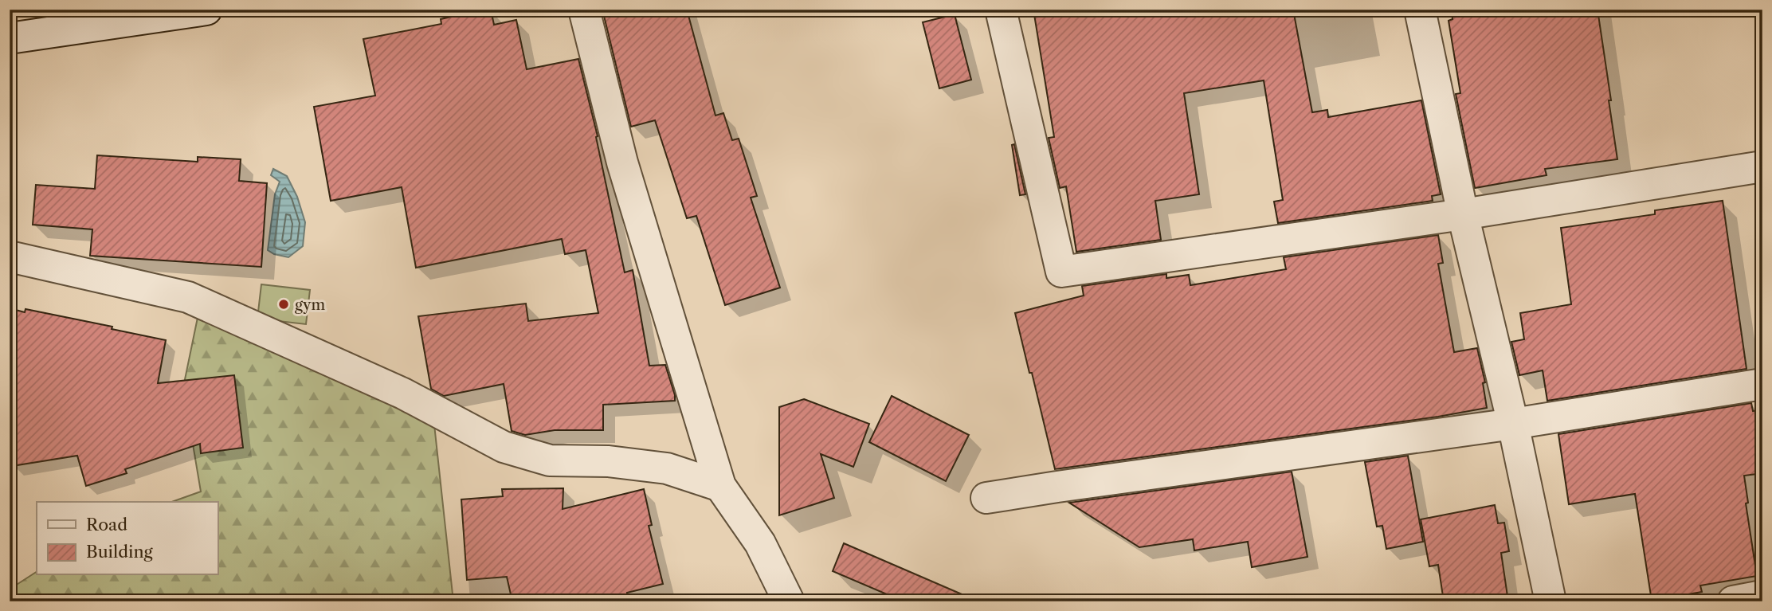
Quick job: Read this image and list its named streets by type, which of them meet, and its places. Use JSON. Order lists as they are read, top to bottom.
{
  "places": ["gym"],
  "legend": ["Road", "Building"]
}
